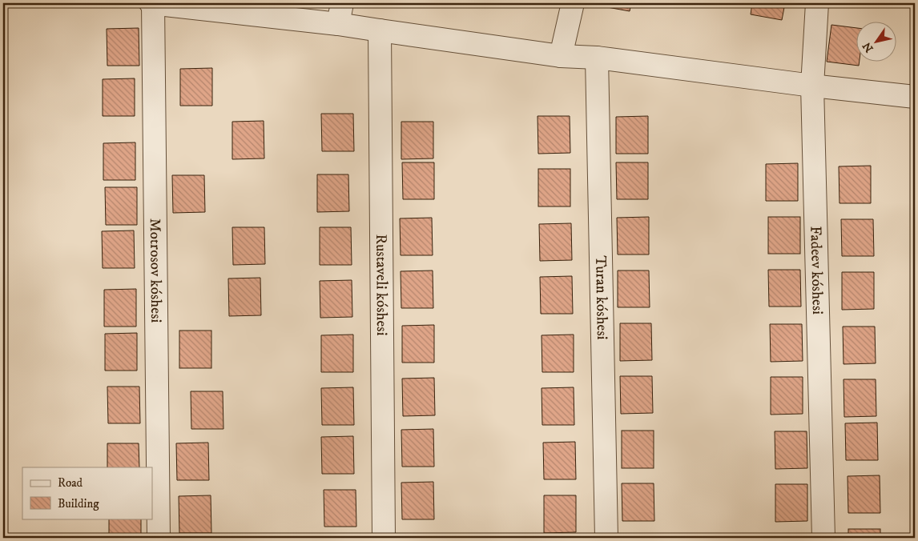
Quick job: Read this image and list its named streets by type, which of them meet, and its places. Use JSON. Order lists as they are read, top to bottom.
{
  "streets": {
    "street": [
      "Motrosov kóshesi",
      "Fadeev kóshesi",
      "Rustaveli kóshesi",
      "Turan kóshesi"
    ]
  },
  "legend": ["Road", "Building"],
  "north": "bottom left"
}
